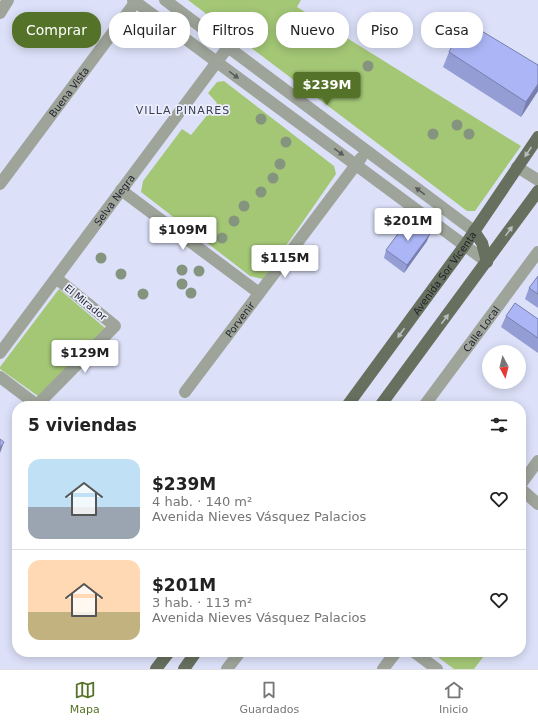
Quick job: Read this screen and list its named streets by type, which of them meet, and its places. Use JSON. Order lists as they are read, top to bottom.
{
  "streets": {
    "main road": ["Avenida Sor Vicenta"],
    "street": [
      "Buena Vista",
      "Selva Negra",
      "El Mirador",
      "Porvenir",
      "Calle Local"
    ]
  },
  "crossings": [
    ["Selva Negra", "El Mirador"]
  ],
  "districts": ["VILLA PINARES"],
  "north": "bottom",
  "page": {
    "chip": [
      "Comprar",
      "Alquilar",
      "Filtros",
      "Nuevo",
      "Piso",
      "Casa"
    ],
    "price": [
      "$239M",
      "$201M",
      "$109M",
      "$115M",
      "$129M"
    ],
    "heading": "5 viviendas",
    "list": [
      {
        "name": "$239M",
        "note": "4 hab. · 140 m² · Avenida Nieves Vásquez Palacios"
      },
      {
        "name": "$201M",
        "note": "3 hab. · 113 m² · Avenida Nieves Vásquez Palacios"
      }
    ],
    "tabs": ["Mapa", "Guardados", "Inicio"]
  }
}
